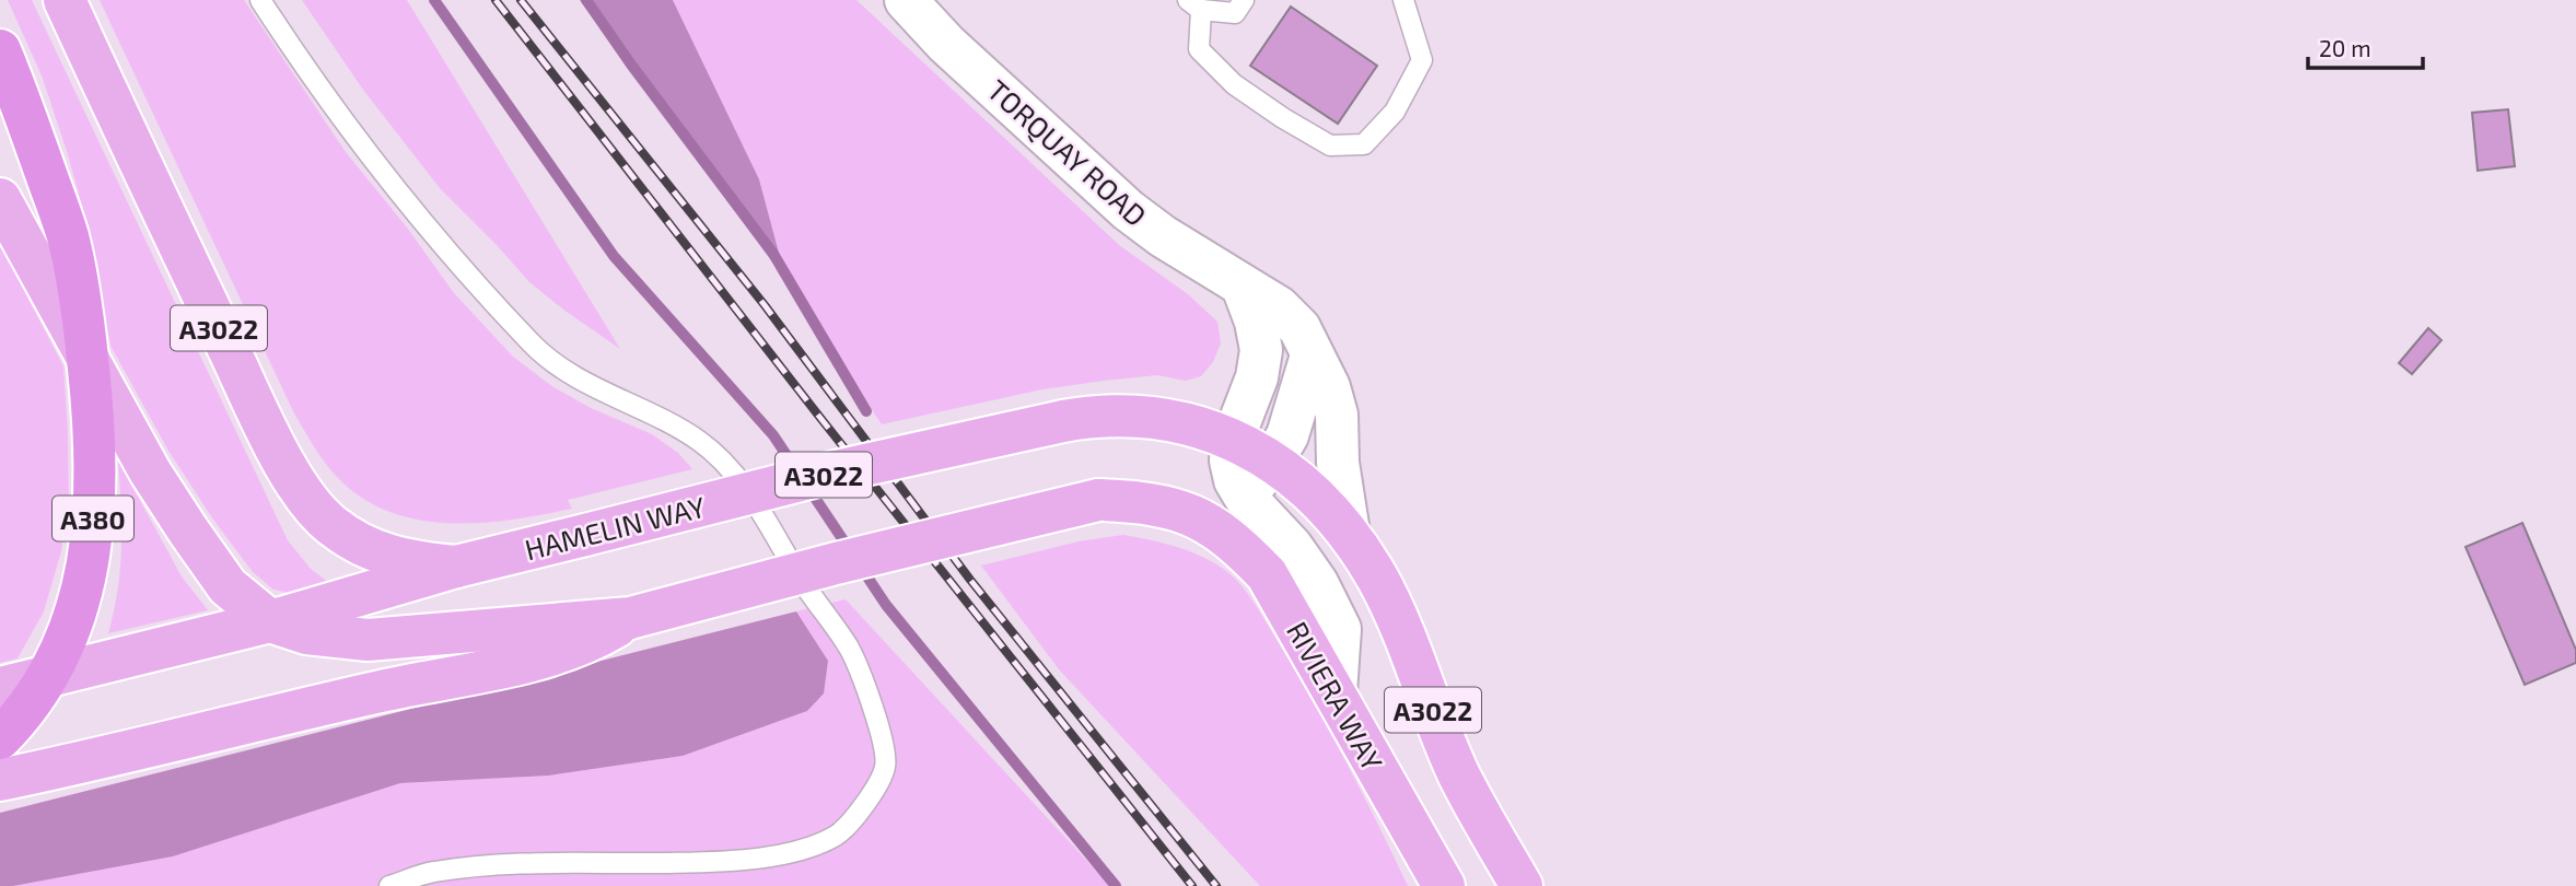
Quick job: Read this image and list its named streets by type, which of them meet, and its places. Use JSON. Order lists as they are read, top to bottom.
{
  "streets": {
    "highway": ["A380"],
    "main road": ["A3022", "HAMELIN WAY", "RIVIERA WAY"],
    "street": ["TORQUAY ROAD"]
  },
  "crossings": [
    ["TORQUAY ROAD", "A3022"],
    ["A3022", "A380"],
    ["A3022", "HAMELIN WAY"],
    ["A3022", "RIVIERA WAY"],
    ["A380", "HAMELIN WAY"]
  ],
  "scale_bar": "20 m"
}
